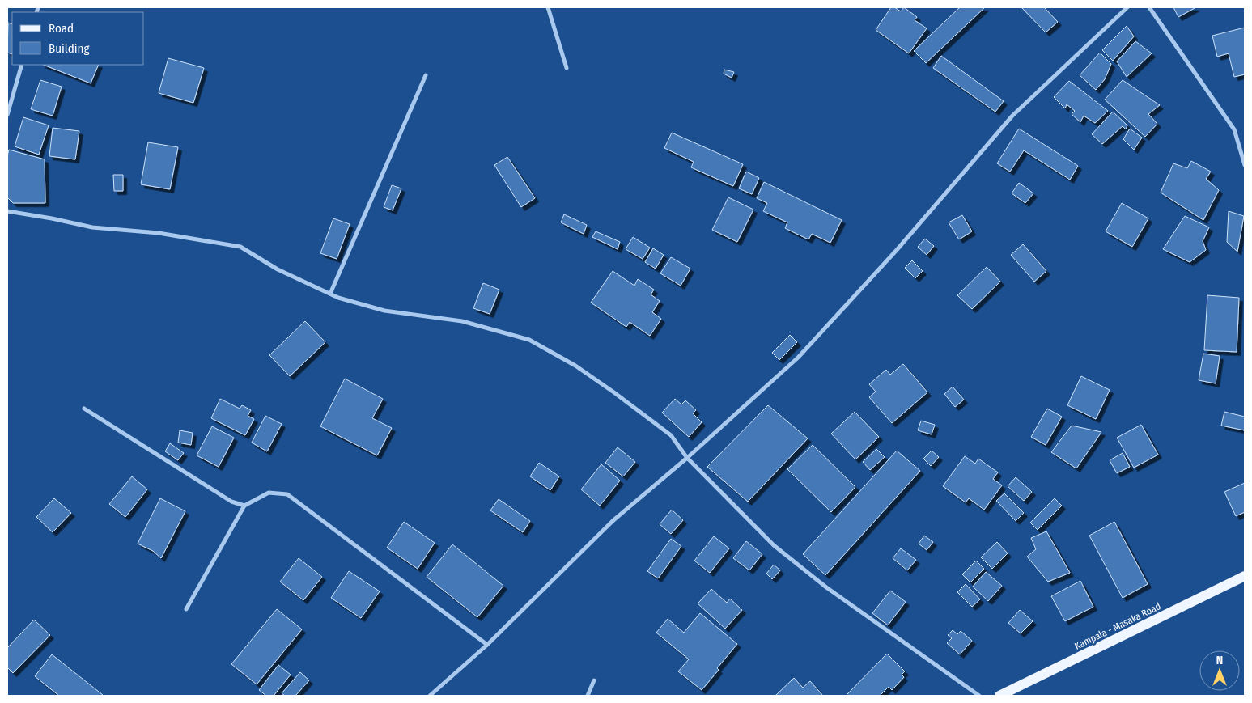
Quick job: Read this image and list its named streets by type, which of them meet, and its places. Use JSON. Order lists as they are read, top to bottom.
{
  "streets": {
    "main road": ["Kampala - Masaka Road"]
  },
  "legend": ["Road", "Building"],
  "north": "top"
}
